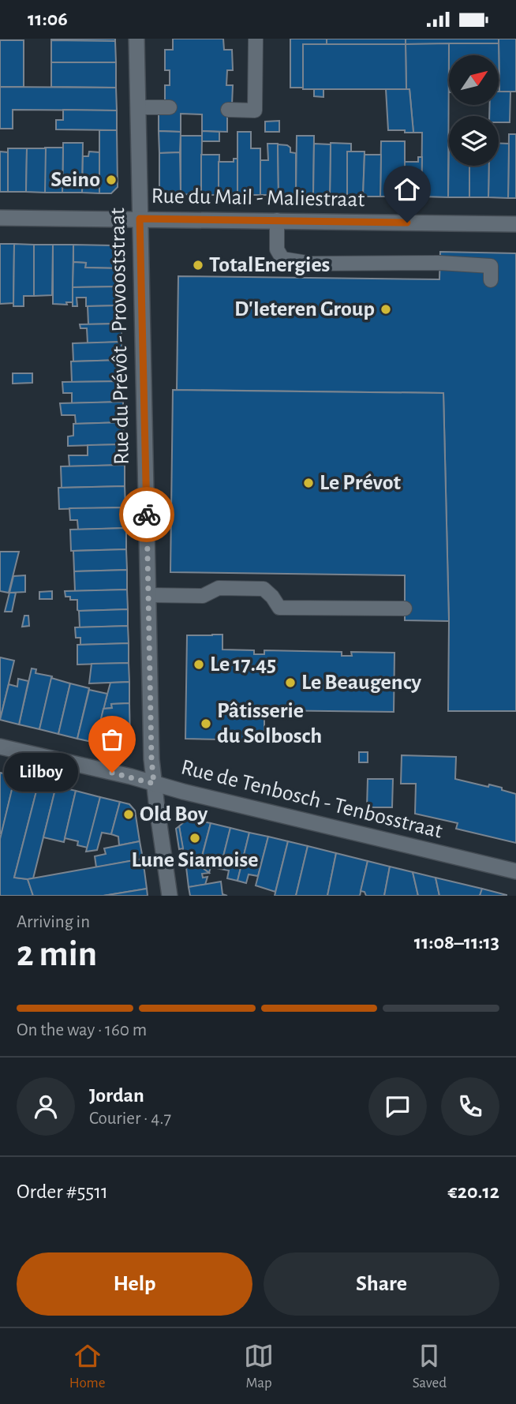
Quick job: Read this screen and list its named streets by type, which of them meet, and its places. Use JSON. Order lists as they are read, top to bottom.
{
  "streets": {
    "street": ["Rue du Mail - Maliestraat", "Rue du Prévôt - Provooststraat", "Rue de Tenbosch - Tenbosstraat"]
  },
  "crossings": [
    ["Rue du Mail - Maliestraat", "Rue du Prévôt - Provooststraat"],
    ["Rue du Prévôt - Provooststraat", "Rue de Tenbosch - Tenbosstraat"]
  ],
  "places": [
    "Seino",
    "TotalEnergies",
    "D'Ieteren Group",
    "Le Prévot",
    "Le 17.45",
    "Le Beaugency",
    "Pâtisserie du Solbosch",
    "Lilboy",
    "Old Boy",
    "Lune Siamoise"
  ],
  "north": "top right",
  "page": {
    "status": "11:06",
    "bubble": "Lilboy",
    "heading": ["2 min", "Arriving in", "11:08–11:13"],
    "panel": [
      "Jordan",
      "Courier · 4.7",
      "Order #5511",
      "€20.12"
    ],
    "bar": "On the way · 160 m",
    "buttons": ["Help", "Share"],
    "tabs": ["Home", "Map", "Saved"]
  }
}
